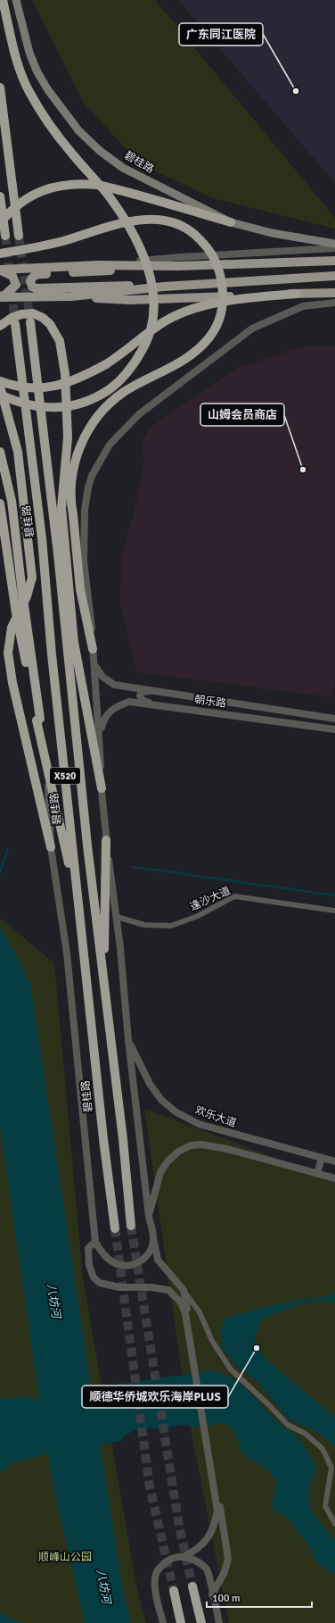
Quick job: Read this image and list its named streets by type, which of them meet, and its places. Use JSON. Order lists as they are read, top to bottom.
{
  "streets": {
    "highway": ["碧桂路", "X520"],
    "street": ["朝乐路", "逢沙大道", "欢乐大道"]
  },
  "water": ["八坊河"],
  "parks": ["顺峰山公园"],
  "places": ["广东同江医院", "山姆会员商店", "顺德华侨城欢乐海岸PLUS"],
  "scale_bar": "100 m"
}
